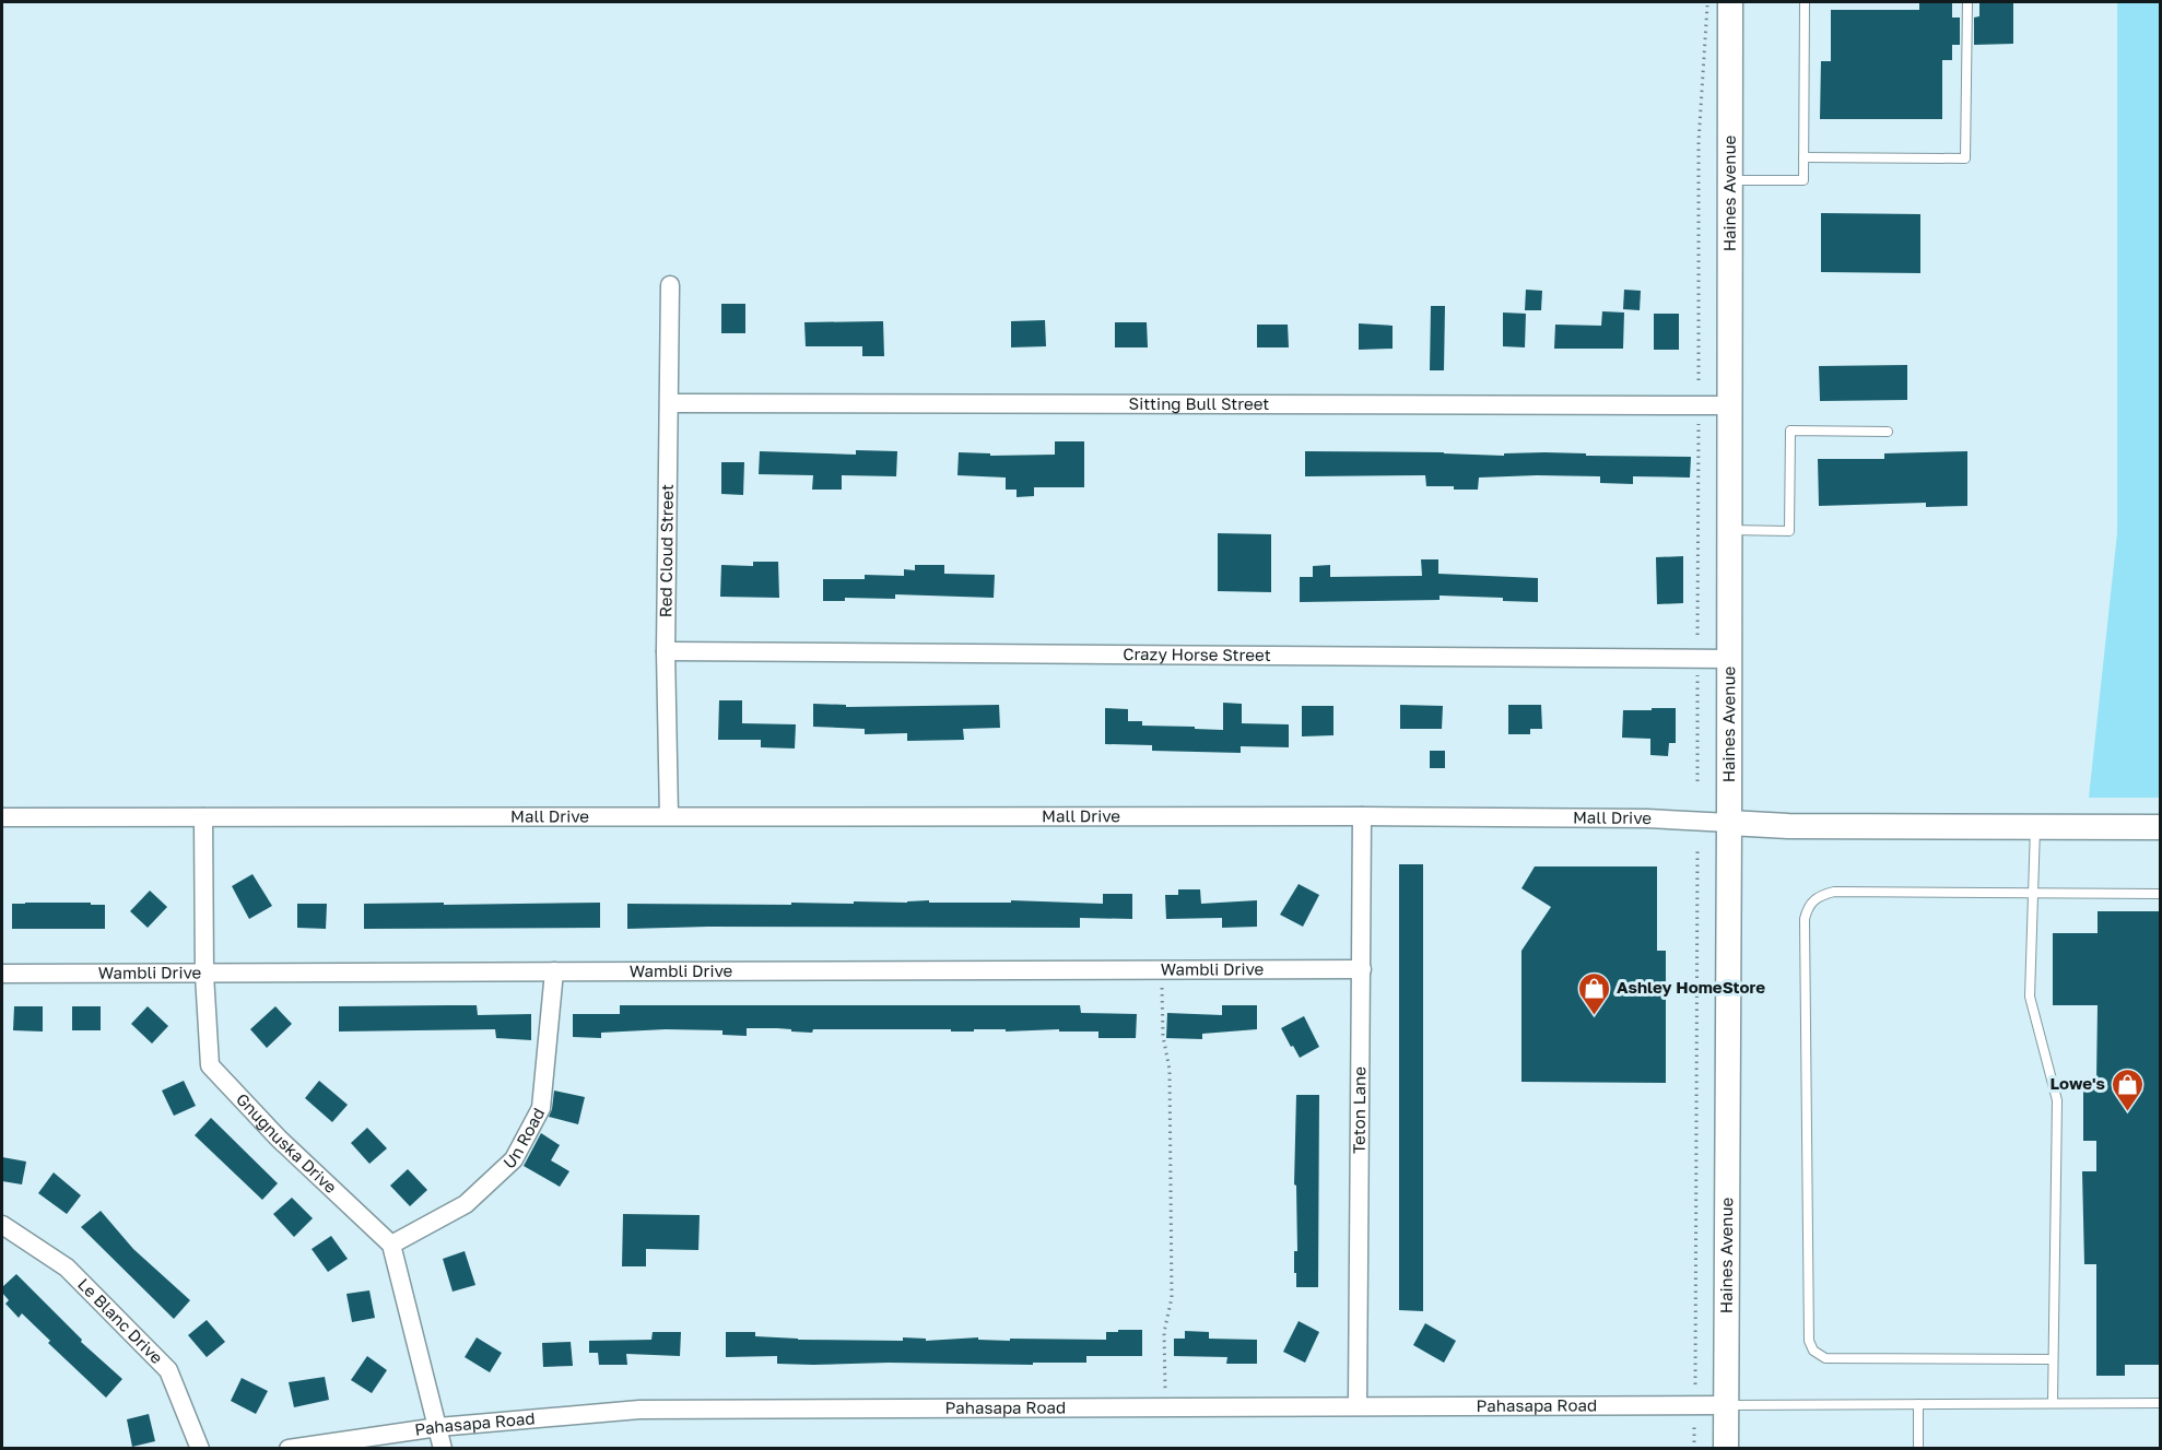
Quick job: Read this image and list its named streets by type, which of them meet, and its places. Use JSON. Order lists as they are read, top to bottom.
{
  "streets": {
    "main road": ["Haines Avenue", "Mall Drive"],
    "street": [
      "Sitting Bull Street",
      "Red Cloud Street",
      "Crazy Horse Street",
      "Wambli Drive",
      "Teton Lane",
      "Un Road",
      "Gnugnuska Drive",
      "Le Blanc Drive",
      "Pahasapa Road"
    ]
  },
  "crossings": [
    ["Haines Avenue", "Sitting Bull Street"],
    ["Haines Avenue", "Crazy Horse Street"],
    ["Haines Avenue", "Mall Drive"],
    ["Haines Avenue", "Pahasapa Road"],
    ["Sitting Bull Street", "Red Cloud Street"],
    ["Red Cloud Street", "Crazy Horse Street"],
    ["Red Cloud Street", "Mall Drive"],
    ["Mall Drive", "Teton Lane"],
    ["Mall Drive", "Gnugnuska Drive"],
    ["Wambli Drive", "Teton Lane"],
    ["Wambli Drive", "Un Road"],
    ["Wambli Drive", "Gnugnuska Drive"],
    ["Teton Lane", "Pahasapa Road"],
    ["Un Road", "Gnugnuska Drive"]
  ],
  "places": {
    "shop": ["Ashley HomeStore", "Lowe's"]
  }
}
